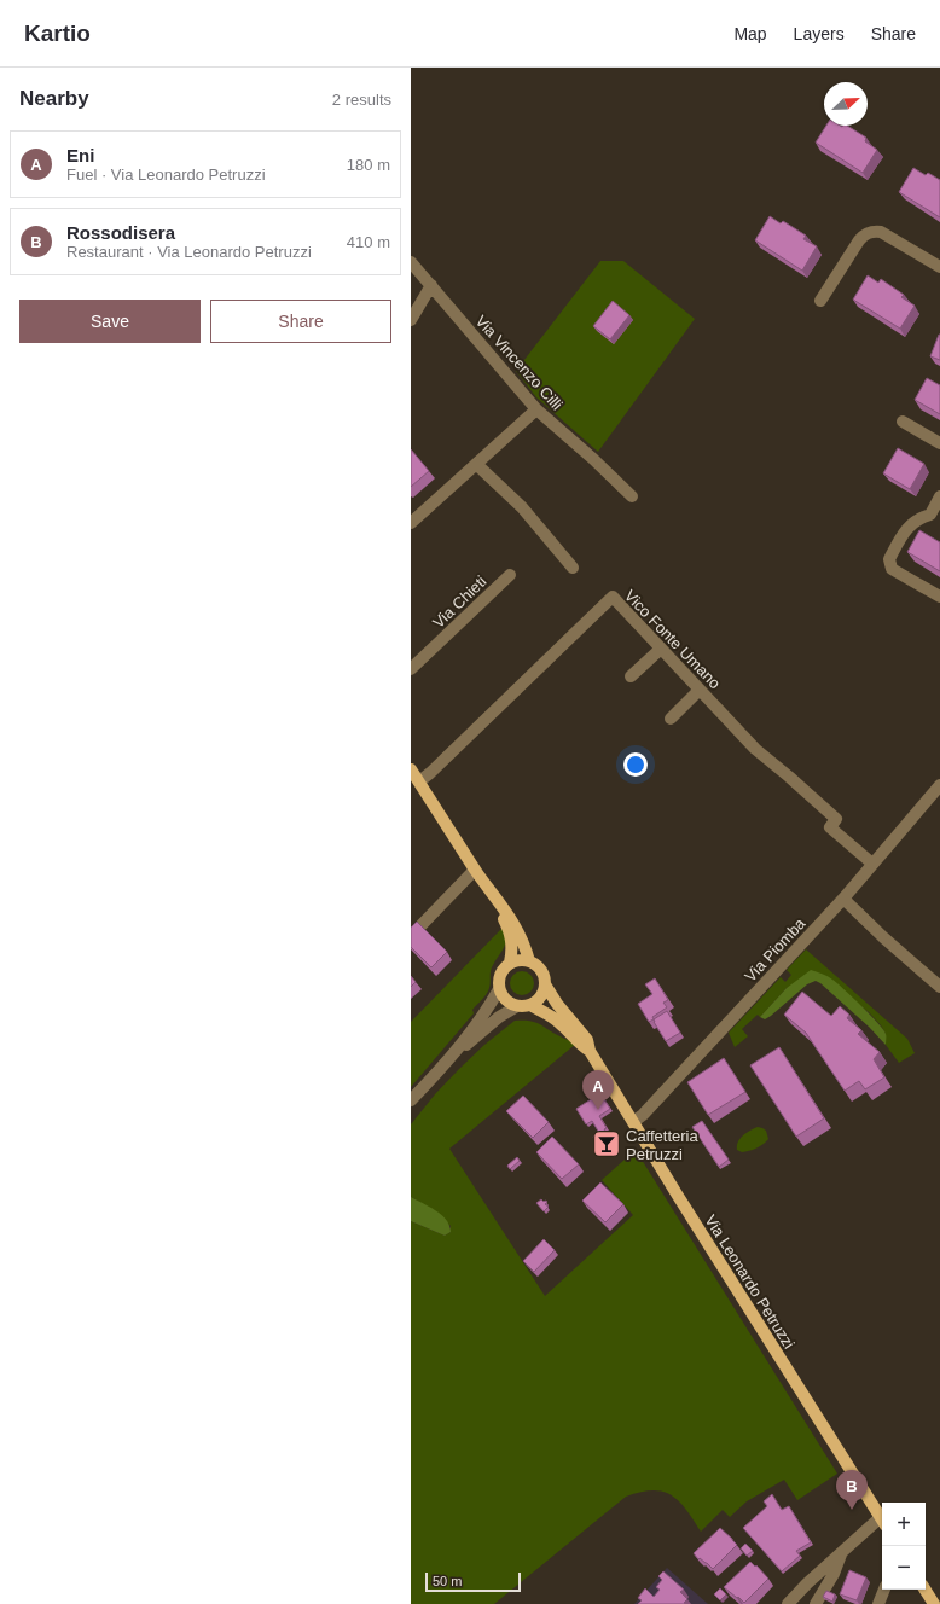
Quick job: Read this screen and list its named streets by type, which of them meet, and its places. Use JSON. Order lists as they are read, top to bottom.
{
  "streets": {
    "main road": ["Via Leonardo Petruzzi"],
    "street": [
      "Via Vincenzo Cilli",
      "Via Chieti",
      "Vico Fonte Umano",
      "Via Piomba"
    ]
  },
  "crossings": [
    ["Vico Fonte Umano", "Via Piomba"],
    ["Via Piomba", "Via Leonardo Petruzzi"]
  ],
  "places": {
    "bar": ["Caffetteria Petruzzi"]
  },
  "scale_bar": "50 m",
  "north": "top right",
  "page": {
    "header": "Kartio",
    "nav": ["Map", "Layers", "Share"],
    "heading": ["Nearby", "2 results"],
    "list": [
      {
        "mark": "A",
        "name": "Eni",
        "note": "Fuel · Via Leonardo Petruzzi",
        "value": "180 m"
      },
      {
        "mark": "B",
        "name": "Rossodisera",
        "note": "Restaurant · Via Leonardo Petruzzi",
        "value": "410 m"
      }
    ],
    "buttons": ["Save", "Share"],
    "pins": ["A", "B"],
    "map_buttons": ["+", "−"],
    "scale": "50 m"
  }
}
